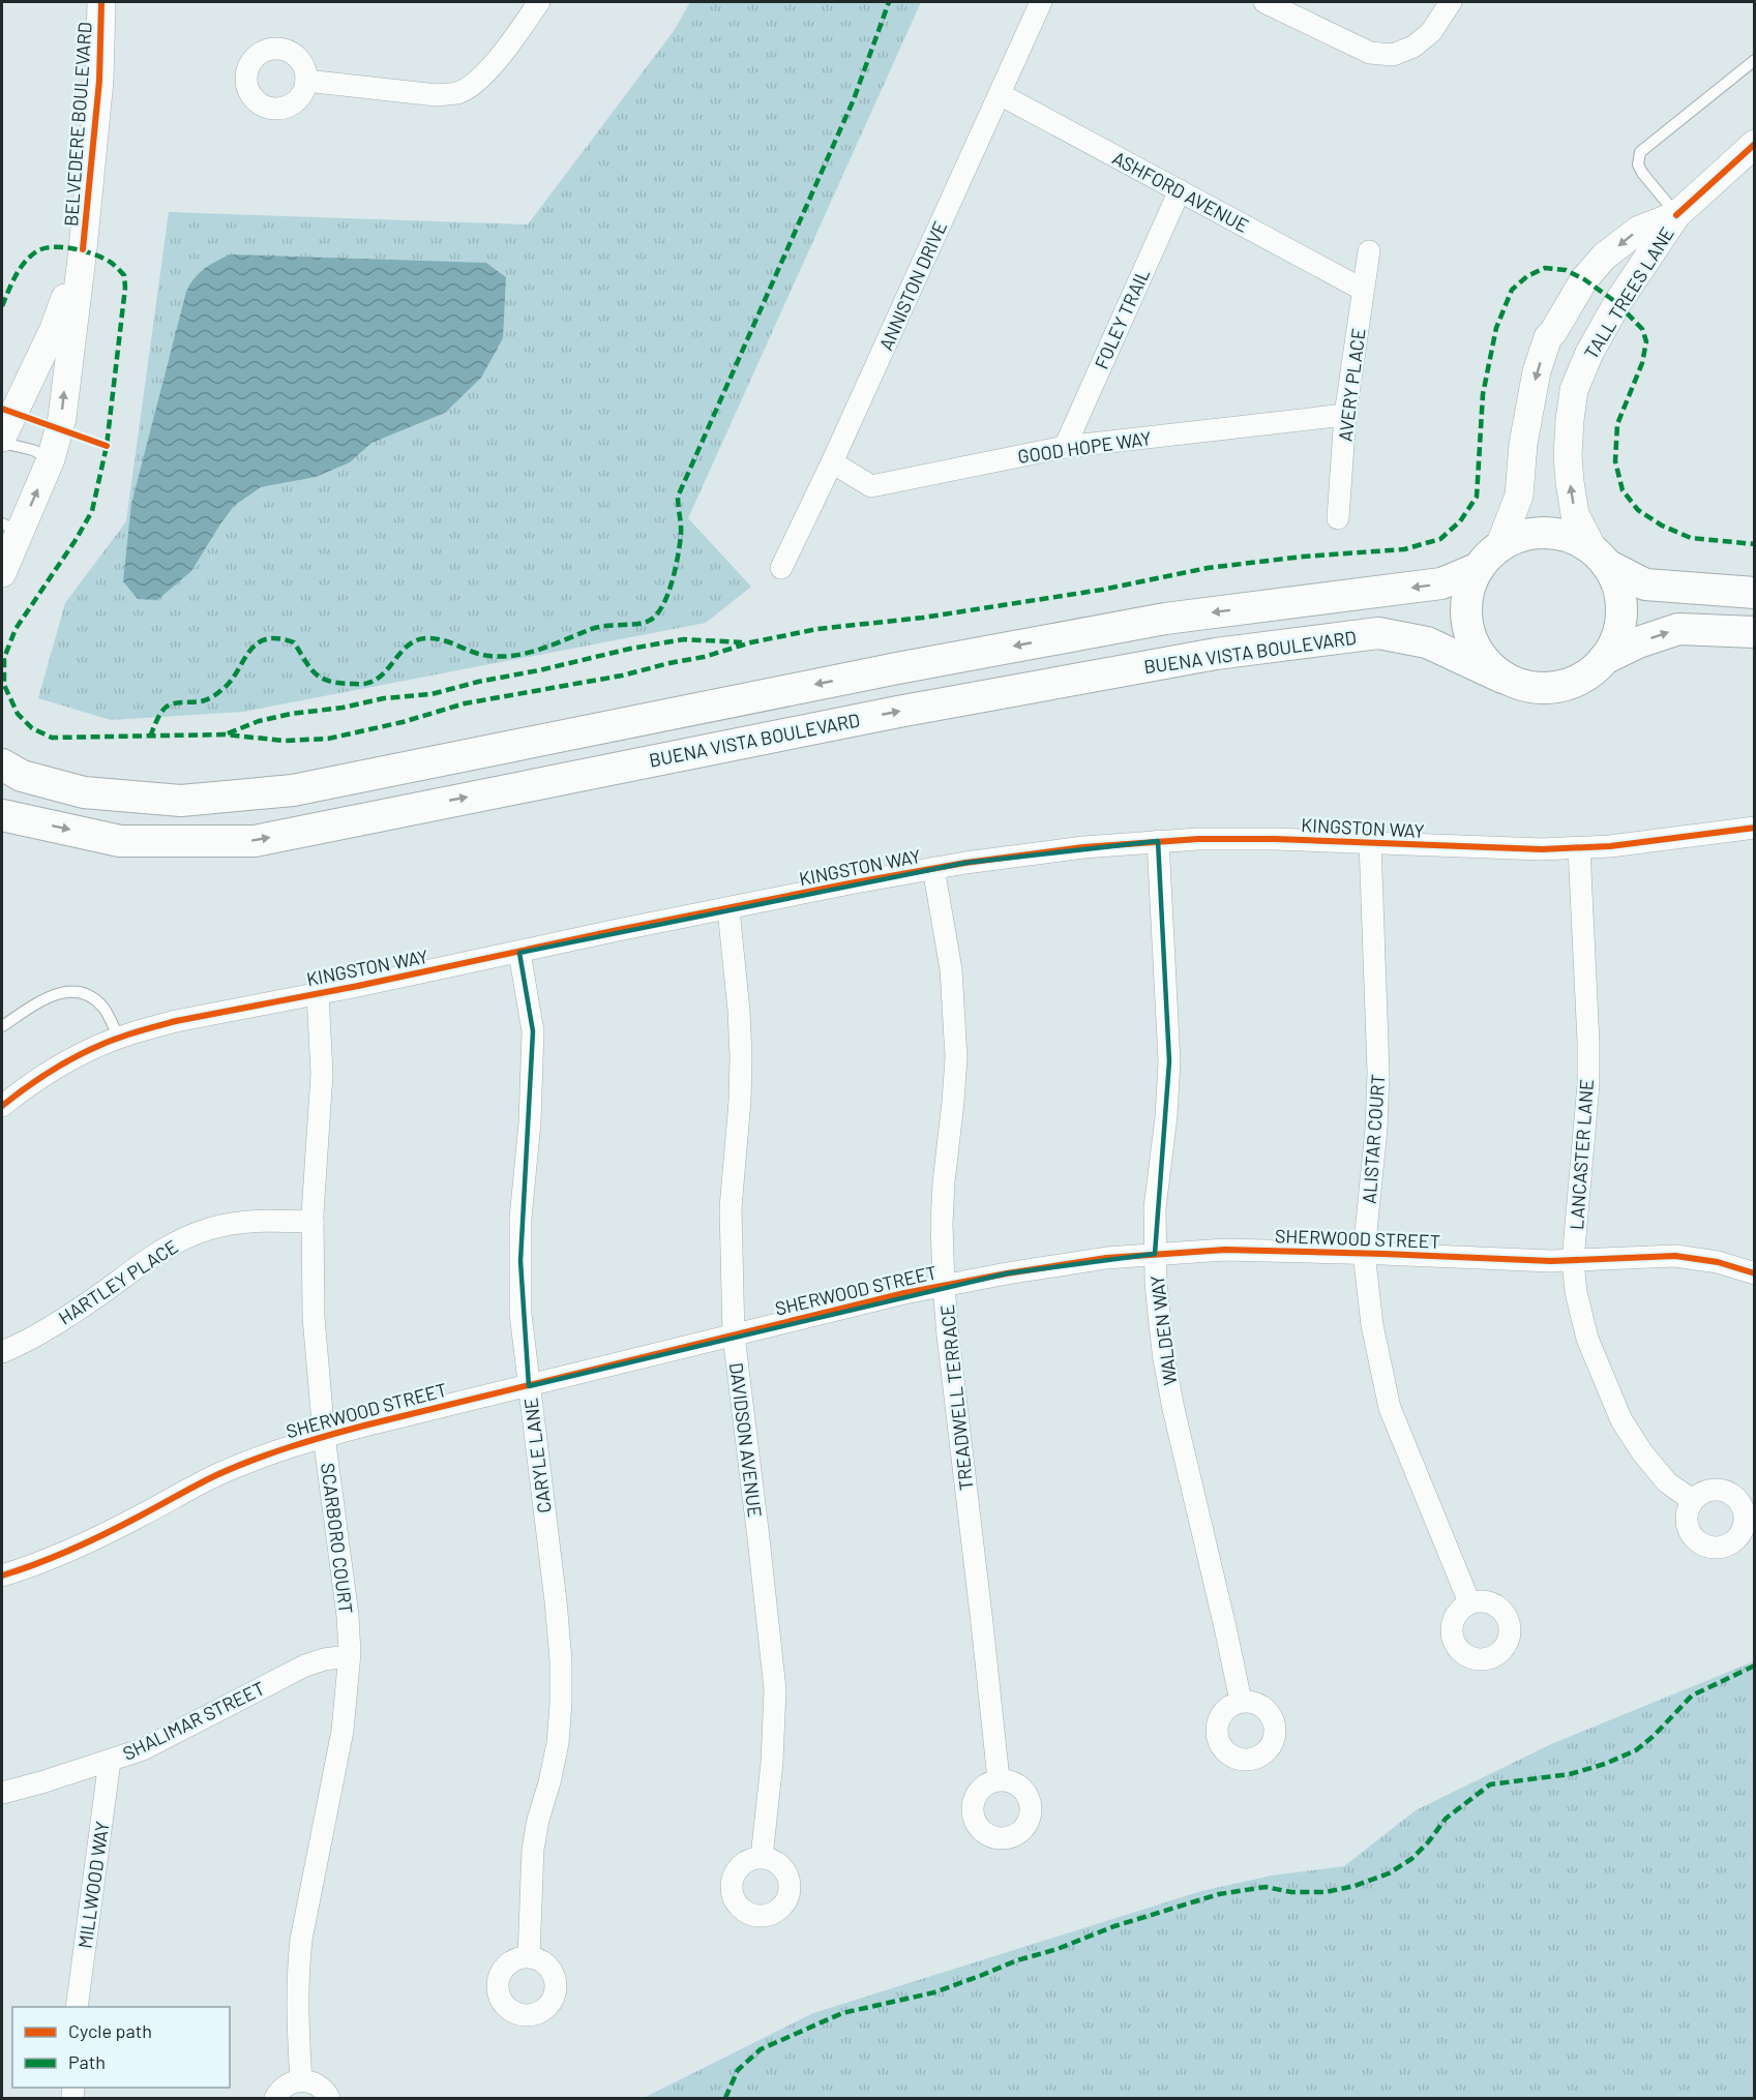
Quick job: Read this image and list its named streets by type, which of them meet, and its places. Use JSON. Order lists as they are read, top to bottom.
{
  "streets": {
    "main road": ["BUENA VISTA BOULEVARD"],
    "street": [
      "BELVEDERE BOULEVARD",
      "ASHFORD AVENUE",
      "ANNISTON DRIVE",
      "TALL TREES LANE",
      "FOLEY TRAIL",
      "AVERY PLACE",
      "GOOD HOPE WAY",
      "KINGSTON WAY",
      "ALISTAR COURT",
      "LANCASTER LANE",
      "SHERWOOD STREET",
      "HARTLEY PLACE",
      "WALDEN WAY",
      "TREADWELL TERRACE",
      "DAVIDSON AVENUE",
      "CARYLE LANE",
      "SCARBORO COURT",
      "SHALIMAR STREET",
      "MILLWOOD WAY"
    ]
  },
  "crossings": [
    ["ASHFORD AVENUE", "ANNISTON DRIVE"],
    ["ASHFORD AVENUE", "FOLEY TRAIL"],
    ["ASHFORD AVENUE", "AVERY PLACE"],
    ["ANNISTON DRIVE", "GOOD HOPE WAY"],
    ["TALL TREES LANE", "BUENA VISTA BOULEVARD"],
    ["FOLEY TRAIL", "GOOD HOPE WAY"],
    ["AVERY PLACE", "GOOD HOPE WAY"],
    ["KINGSTON WAY", "ALISTAR COURT"],
    ["KINGSTON WAY", "LANCASTER LANE"],
    ["KINGSTON WAY", "WALDEN WAY"],
    ["KINGSTON WAY", "TREADWELL TERRACE"],
    ["KINGSTON WAY", "DAVIDSON AVENUE"],
    ["KINGSTON WAY", "CARYLE LANE"],
    ["KINGSTON WAY", "SCARBORO COURT"],
    ["ALISTAR COURT", "SHERWOOD STREET"],
    ["LANCASTER LANE", "SHERWOOD STREET"],
    ["SHERWOOD STREET", "WALDEN WAY"],
    ["SHERWOOD STREET", "TREADWELL TERRACE"],
    ["SHERWOOD STREET", "DAVIDSON AVENUE"],
    ["SHERWOOD STREET", "CARYLE LANE"],
    ["SHERWOOD STREET", "SCARBORO COURT"],
    ["HARTLEY PLACE", "SCARBORO COURT"],
    ["SCARBORO COURT", "SHALIMAR STREET"],
    ["SHALIMAR STREET", "MILLWOOD WAY"]
  ],
  "legend": ["Cycle path", "Path"]
}
